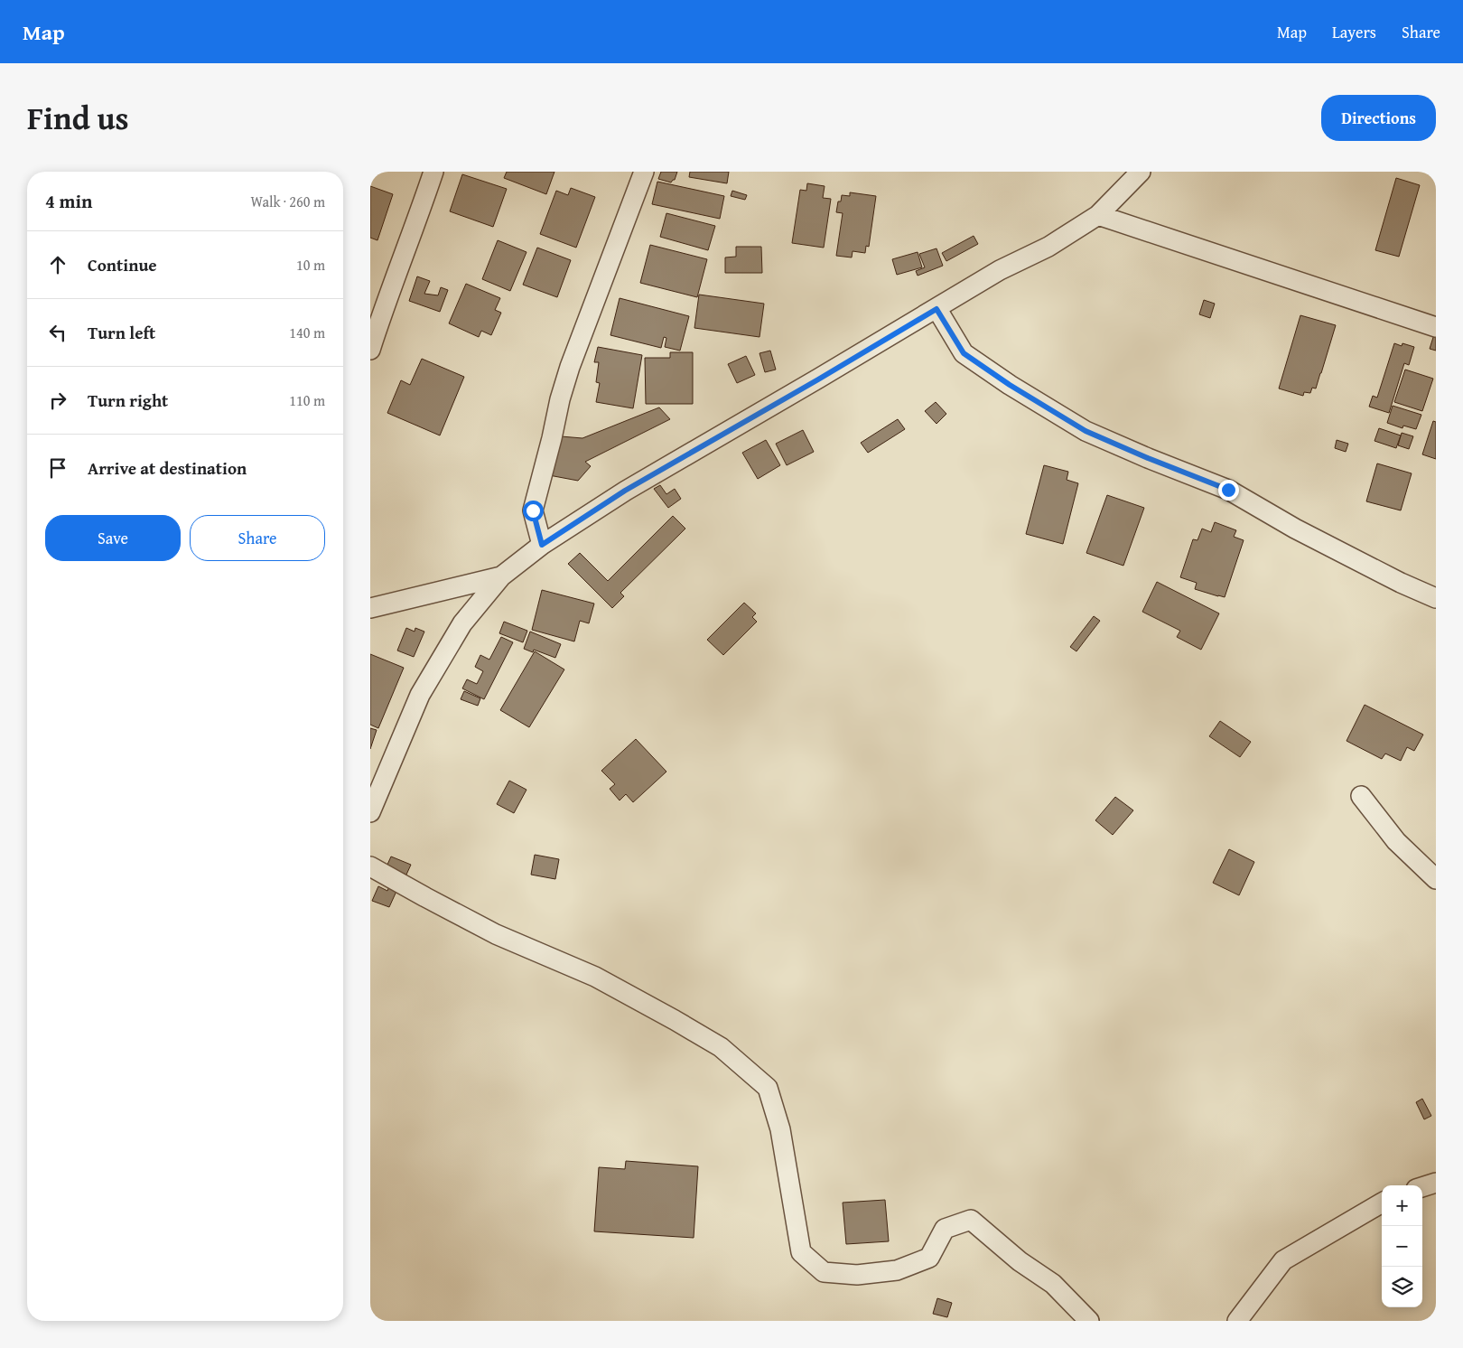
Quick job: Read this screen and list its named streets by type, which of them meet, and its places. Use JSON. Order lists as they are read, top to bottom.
{
  "page": {
    "header": "Map",
    "nav": ["Map", "Layers", "Share"],
    "title": "Find us",
    "buttons": [
      "Directions",
      ["Save", "Share"]
    ],
    "heading": ["4 min", "Walk · 260 m"],
    "list": [
      ["Continue", "10 m"],
      ["Turn left", "140 m"],
      ["Turn right", "110 m"],
      "Arrive at destination"
    ],
    "map_buttons": ["+", "−"]
  }
}
